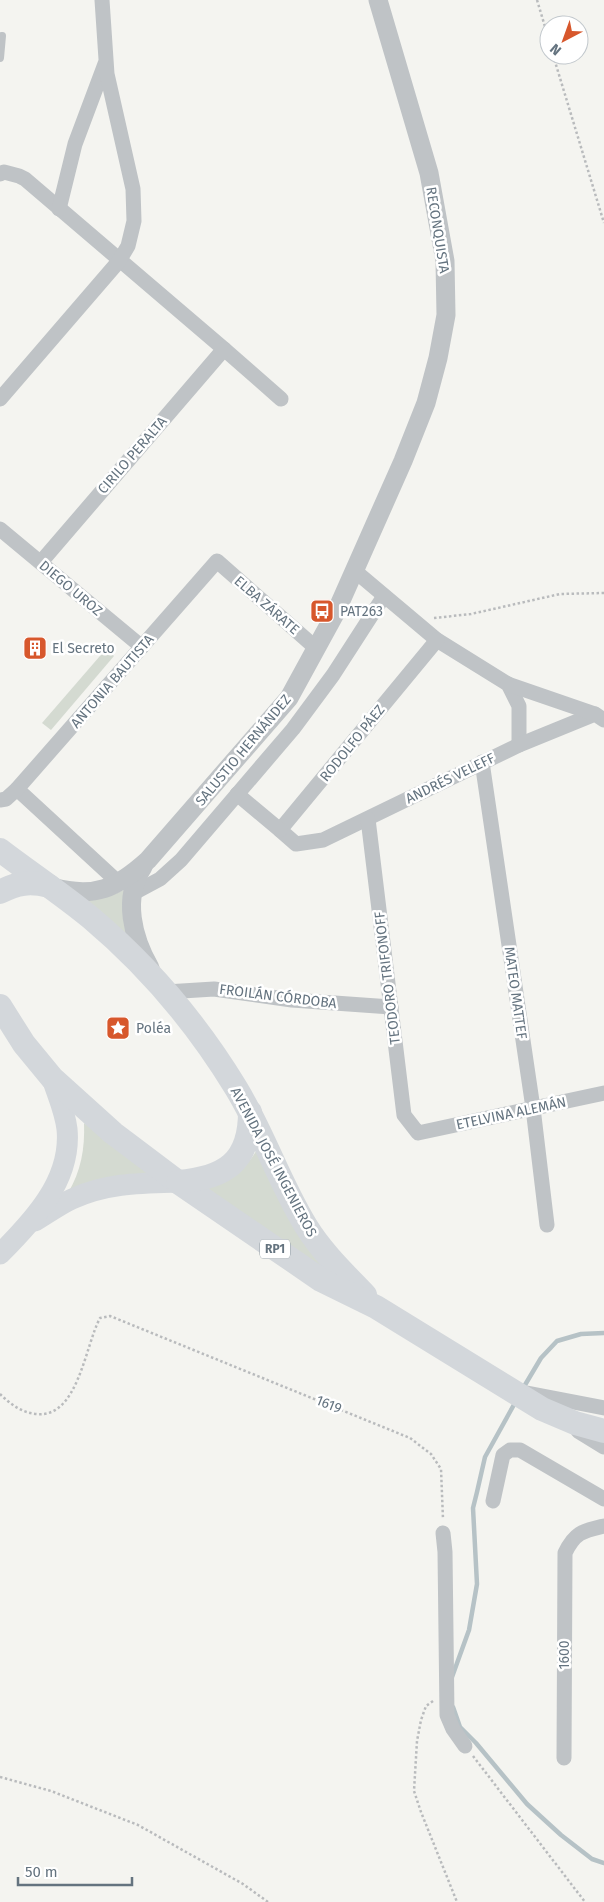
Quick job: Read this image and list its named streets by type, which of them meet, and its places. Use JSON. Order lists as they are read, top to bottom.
{
  "streets": {
    "main road": ["AVENIDA JOSÉ INGENIEROS", "RP1"],
    "street": [
      "RECONQUISTA",
      "CIRILO PERALTA",
      "DIEGO UROZ",
      "ELBA ZÁRATE",
      "ANTONIA BAUTISTA",
      "RODOLFO PÁEZ",
      "SALUSTIO HERNÁNDEZ",
      "ANDRÉS VELEFF",
      "TEODORO TRIFONOFF",
      "MATEO MATTEF",
      "FROILÁN CÓRDOBA",
      "ETELVINA ALEMÁN",
      "1600"
    ],
    "path": ["1619"]
  },
  "crossings": [
    ["RECONQUISTA", "SALUSTIO HERNÁNDEZ"],
    ["CIRILO PERALTA", "DIEGO UROZ"],
    ["DIEGO UROZ", "ANTONIA BAUTISTA"],
    ["ELBA ZÁRATE", "ANTONIA BAUTISTA"],
    ["ELBA ZÁRATE", "SALUSTIO HERNÁNDEZ"],
    ["RODOLFO PÁEZ", "ANDRÉS VELEFF"],
    ["ANDRÉS VELEFF", "TEODORO TRIFONOFF"],
    ["ANDRÉS VELEFF", "MATEO MATTEF"],
    ["TEODORO TRIFONOFF", "FROILÁN CÓRDOBA"],
    ["TEODORO TRIFONOFF", "ETELVINA ALEMÁN"],
    ["MATEO MATTEF", "ETELVINA ALEMÁN"],
    ["FROILÁN CÓRDOBA", "AVENIDA JOSÉ INGENIEROS"]
  ],
  "places": {
    "bus stop": ["PAT263"],
    "building": ["El Secreto"],
    "place": ["Poléa"]
  },
  "scale_bar": "50 m",
  "north": "bottom left"
}
